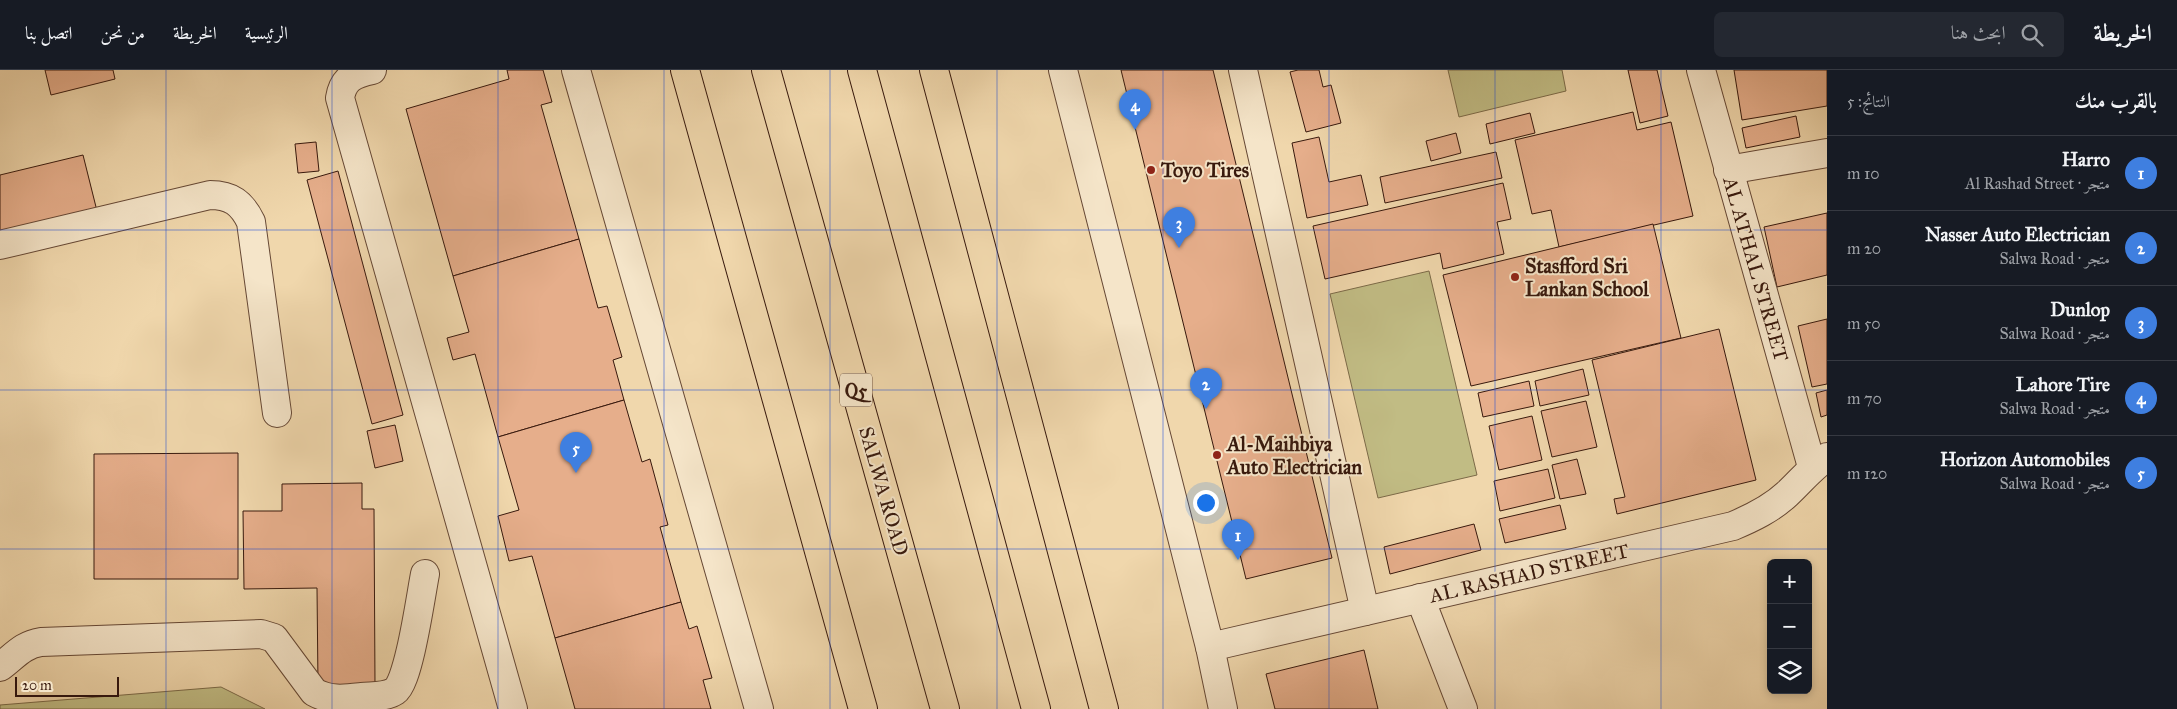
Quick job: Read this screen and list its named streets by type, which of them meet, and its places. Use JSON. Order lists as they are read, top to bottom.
{
  "streets": {
    "main road": ["Q5", "SALWA ROAD"],
    "street": ["AL ATHAL STREET", "AL RASHAD STREET"]
  },
  "crossings": [
    ["AL ATHAL STREET", "AL RASHAD STREET"]
  ],
  "places": ["Toyo Tires", "Stasfford Sri Lankan School", "Al-Maihbiya Auto Electrician"],
  "scale_bar": "20 m",
  "page": {
    "header": "الخريطة",
    "search": "ابحث هنا",
    "nav": [
      "الرئيسية",
      "الخريطة",
      "من نحن",
      "اتصل بنا"
    ],
    "heading": ["بالقرب منك", "النتائج: 5"],
    "pins": [
      "4",
      "3",
      "2",
      "5",
      "1"
    ],
    "list": [
      {
        "mark": "1",
        "name": "Harro",
        "note": "متجر · Al Rashad Street",
        "value": "10 m"
      },
      {
        "mark": "2",
        "name": "Nasser Auto Electrician",
        "note": "متجر · Salwa Road",
        "value": "20 m"
      },
      {
        "mark": "3",
        "name": "Dunlop",
        "note": "متجر · Salwa Road",
        "value": "50 m"
      },
      {
        "mark": "4",
        "name": "Lahore Tire",
        "note": "متجر · Salwa Road",
        "value": "70 m"
      },
      {
        "mark": "5",
        "name": "Horizon Automobiles",
        "note": "متجر · Salwa Road",
        "value": "120 m"
      }
    ],
    "map_buttons": ["+", "−"],
    "scale": "20 m"
  }
}
